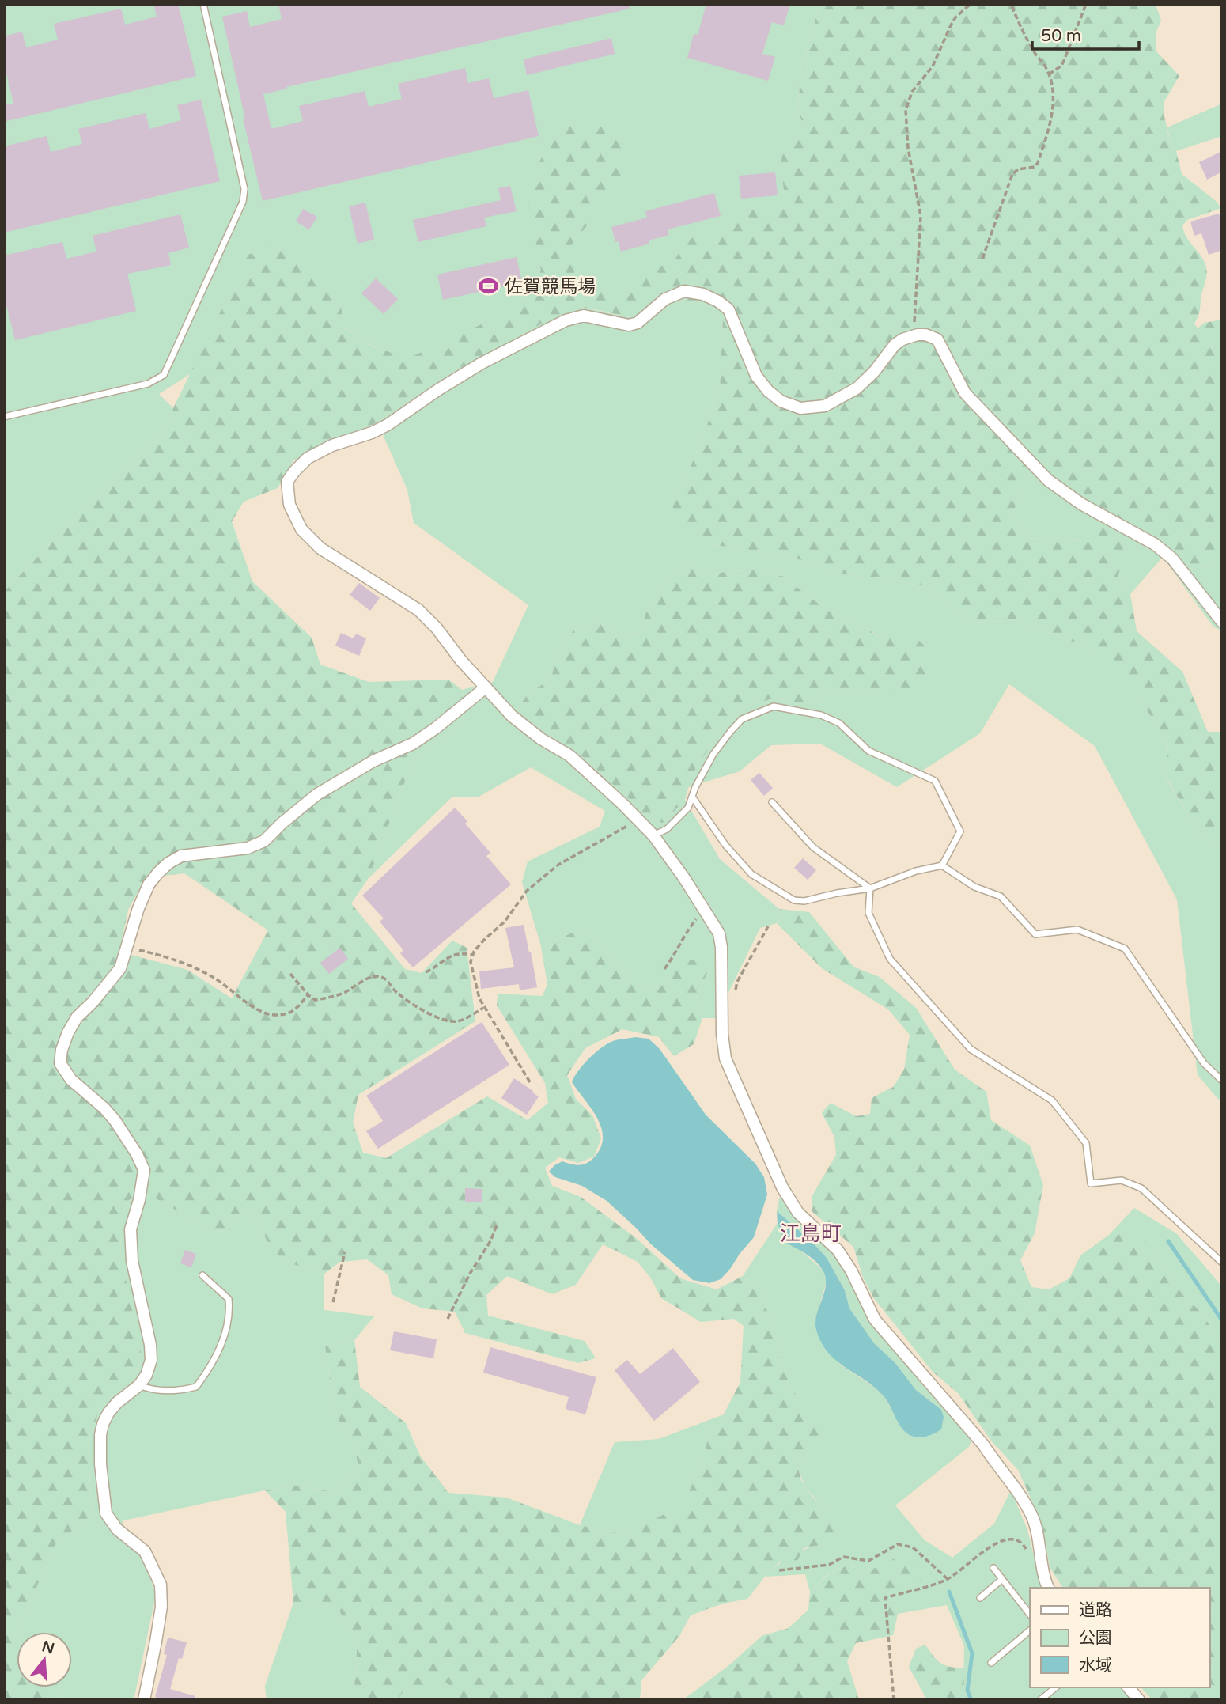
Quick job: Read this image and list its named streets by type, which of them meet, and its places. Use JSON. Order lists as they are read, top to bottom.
{
  "districts": ["江島町"],
  "places": {
    "sports": ["佐賀競馬場"]
  },
  "legend": ["道路", "公園", "水域"],
  "scale_bar": "50 m",
  "north": "top"
}
